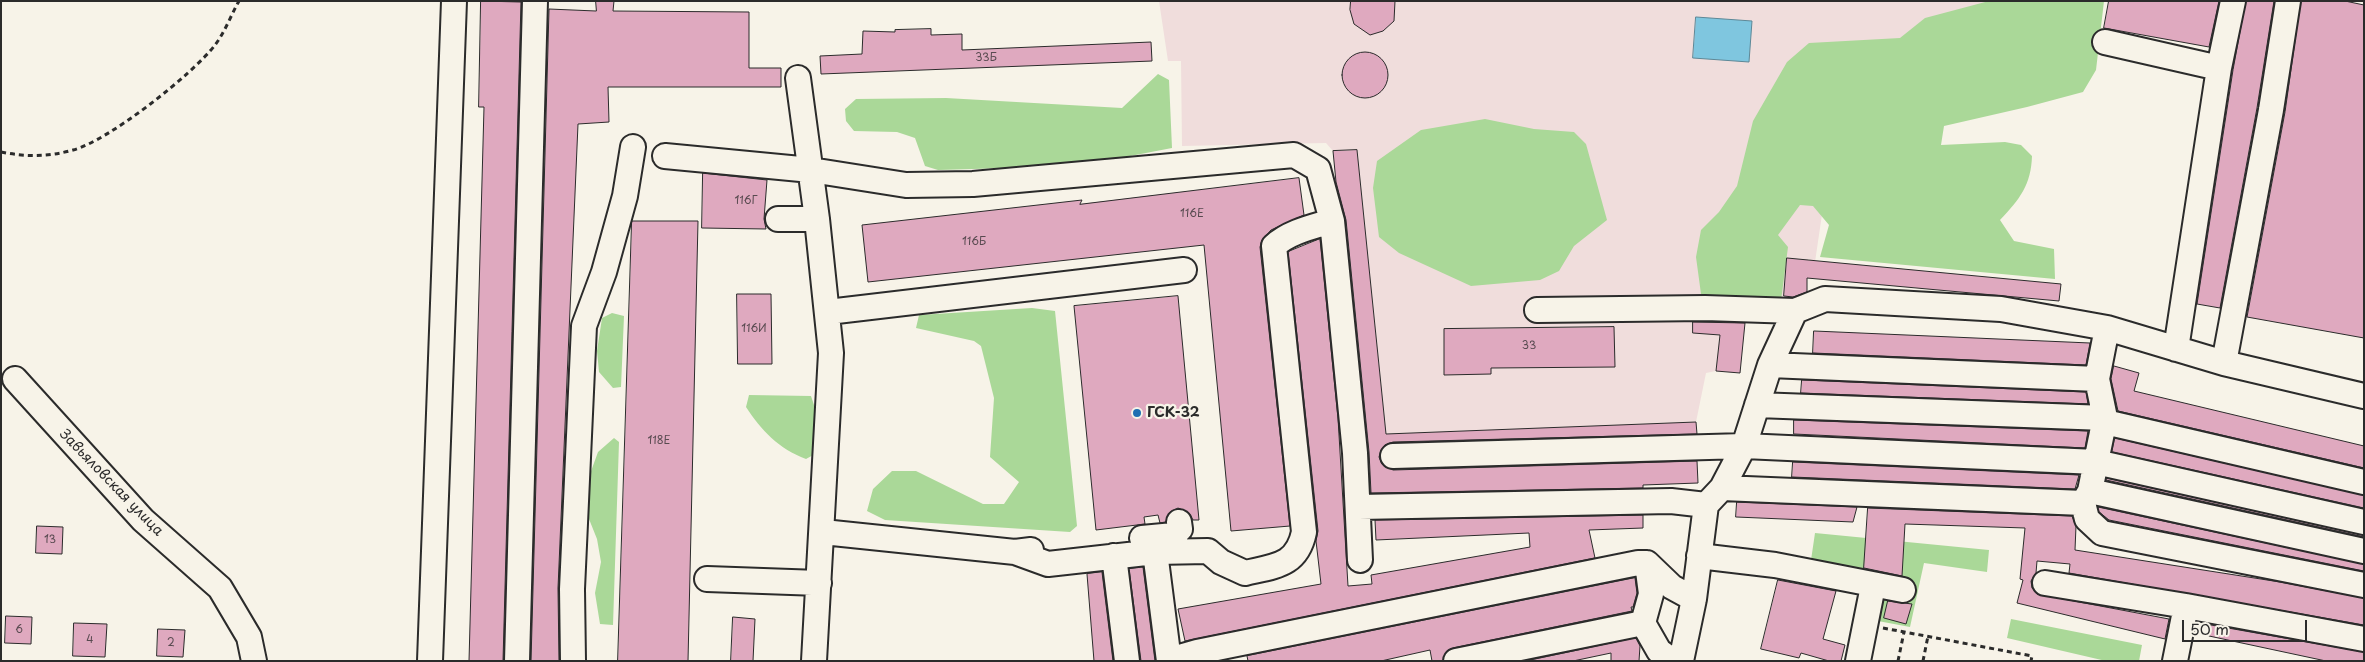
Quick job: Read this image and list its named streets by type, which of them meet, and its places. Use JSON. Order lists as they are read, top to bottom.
{
  "streets": {
    "street": ["Завьяловская улица"]
  },
  "places": ["ГСК-32"],
  "house_numbers": [
    "33Б",
    "116Г",
    "116Е",
    "116Б",
    "116И",
    "33",
    "118Е",
    "13",
    "6",
    "4",
    "2"
  ],
  "scale_bar": "50 m"
}
